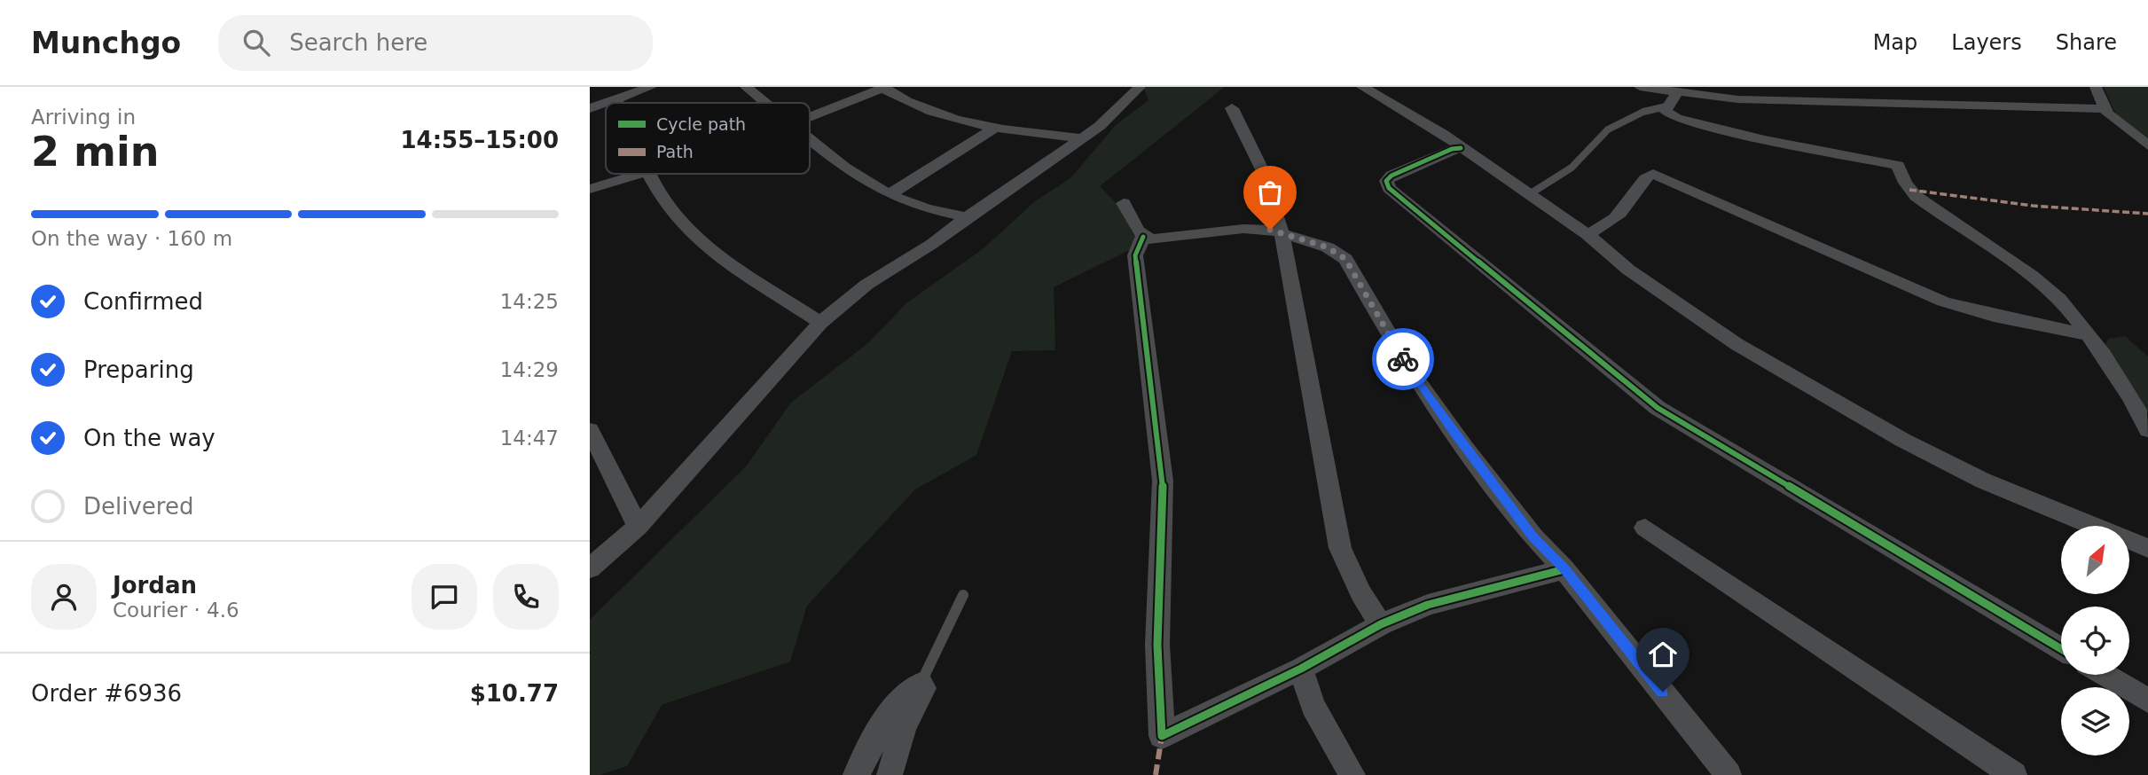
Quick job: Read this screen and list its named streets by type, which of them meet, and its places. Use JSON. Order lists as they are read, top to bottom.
{
  "legend": ["Cycle path", "Path"],
  "north": "top right",
  "page": {
    "header": "Munchgo",
    "search": "Search here",
    "nav": ["Map", "Layers", "Share"],
    "heading": ["2 min", "Arriving in", "14:55–15:00"],
    "panel": [
      "Jordan",
      "Courier · 4.6",
      "Order #6936",
      "$10.77"
    ],
    "bar": "On the way · 160 m",
    "list": [
      ["Confirmed", "14:25"],
      ["Preparing", "14:29"],
      ["On the way", "14:47"],
      "Delivered"
    ]
  }
}
